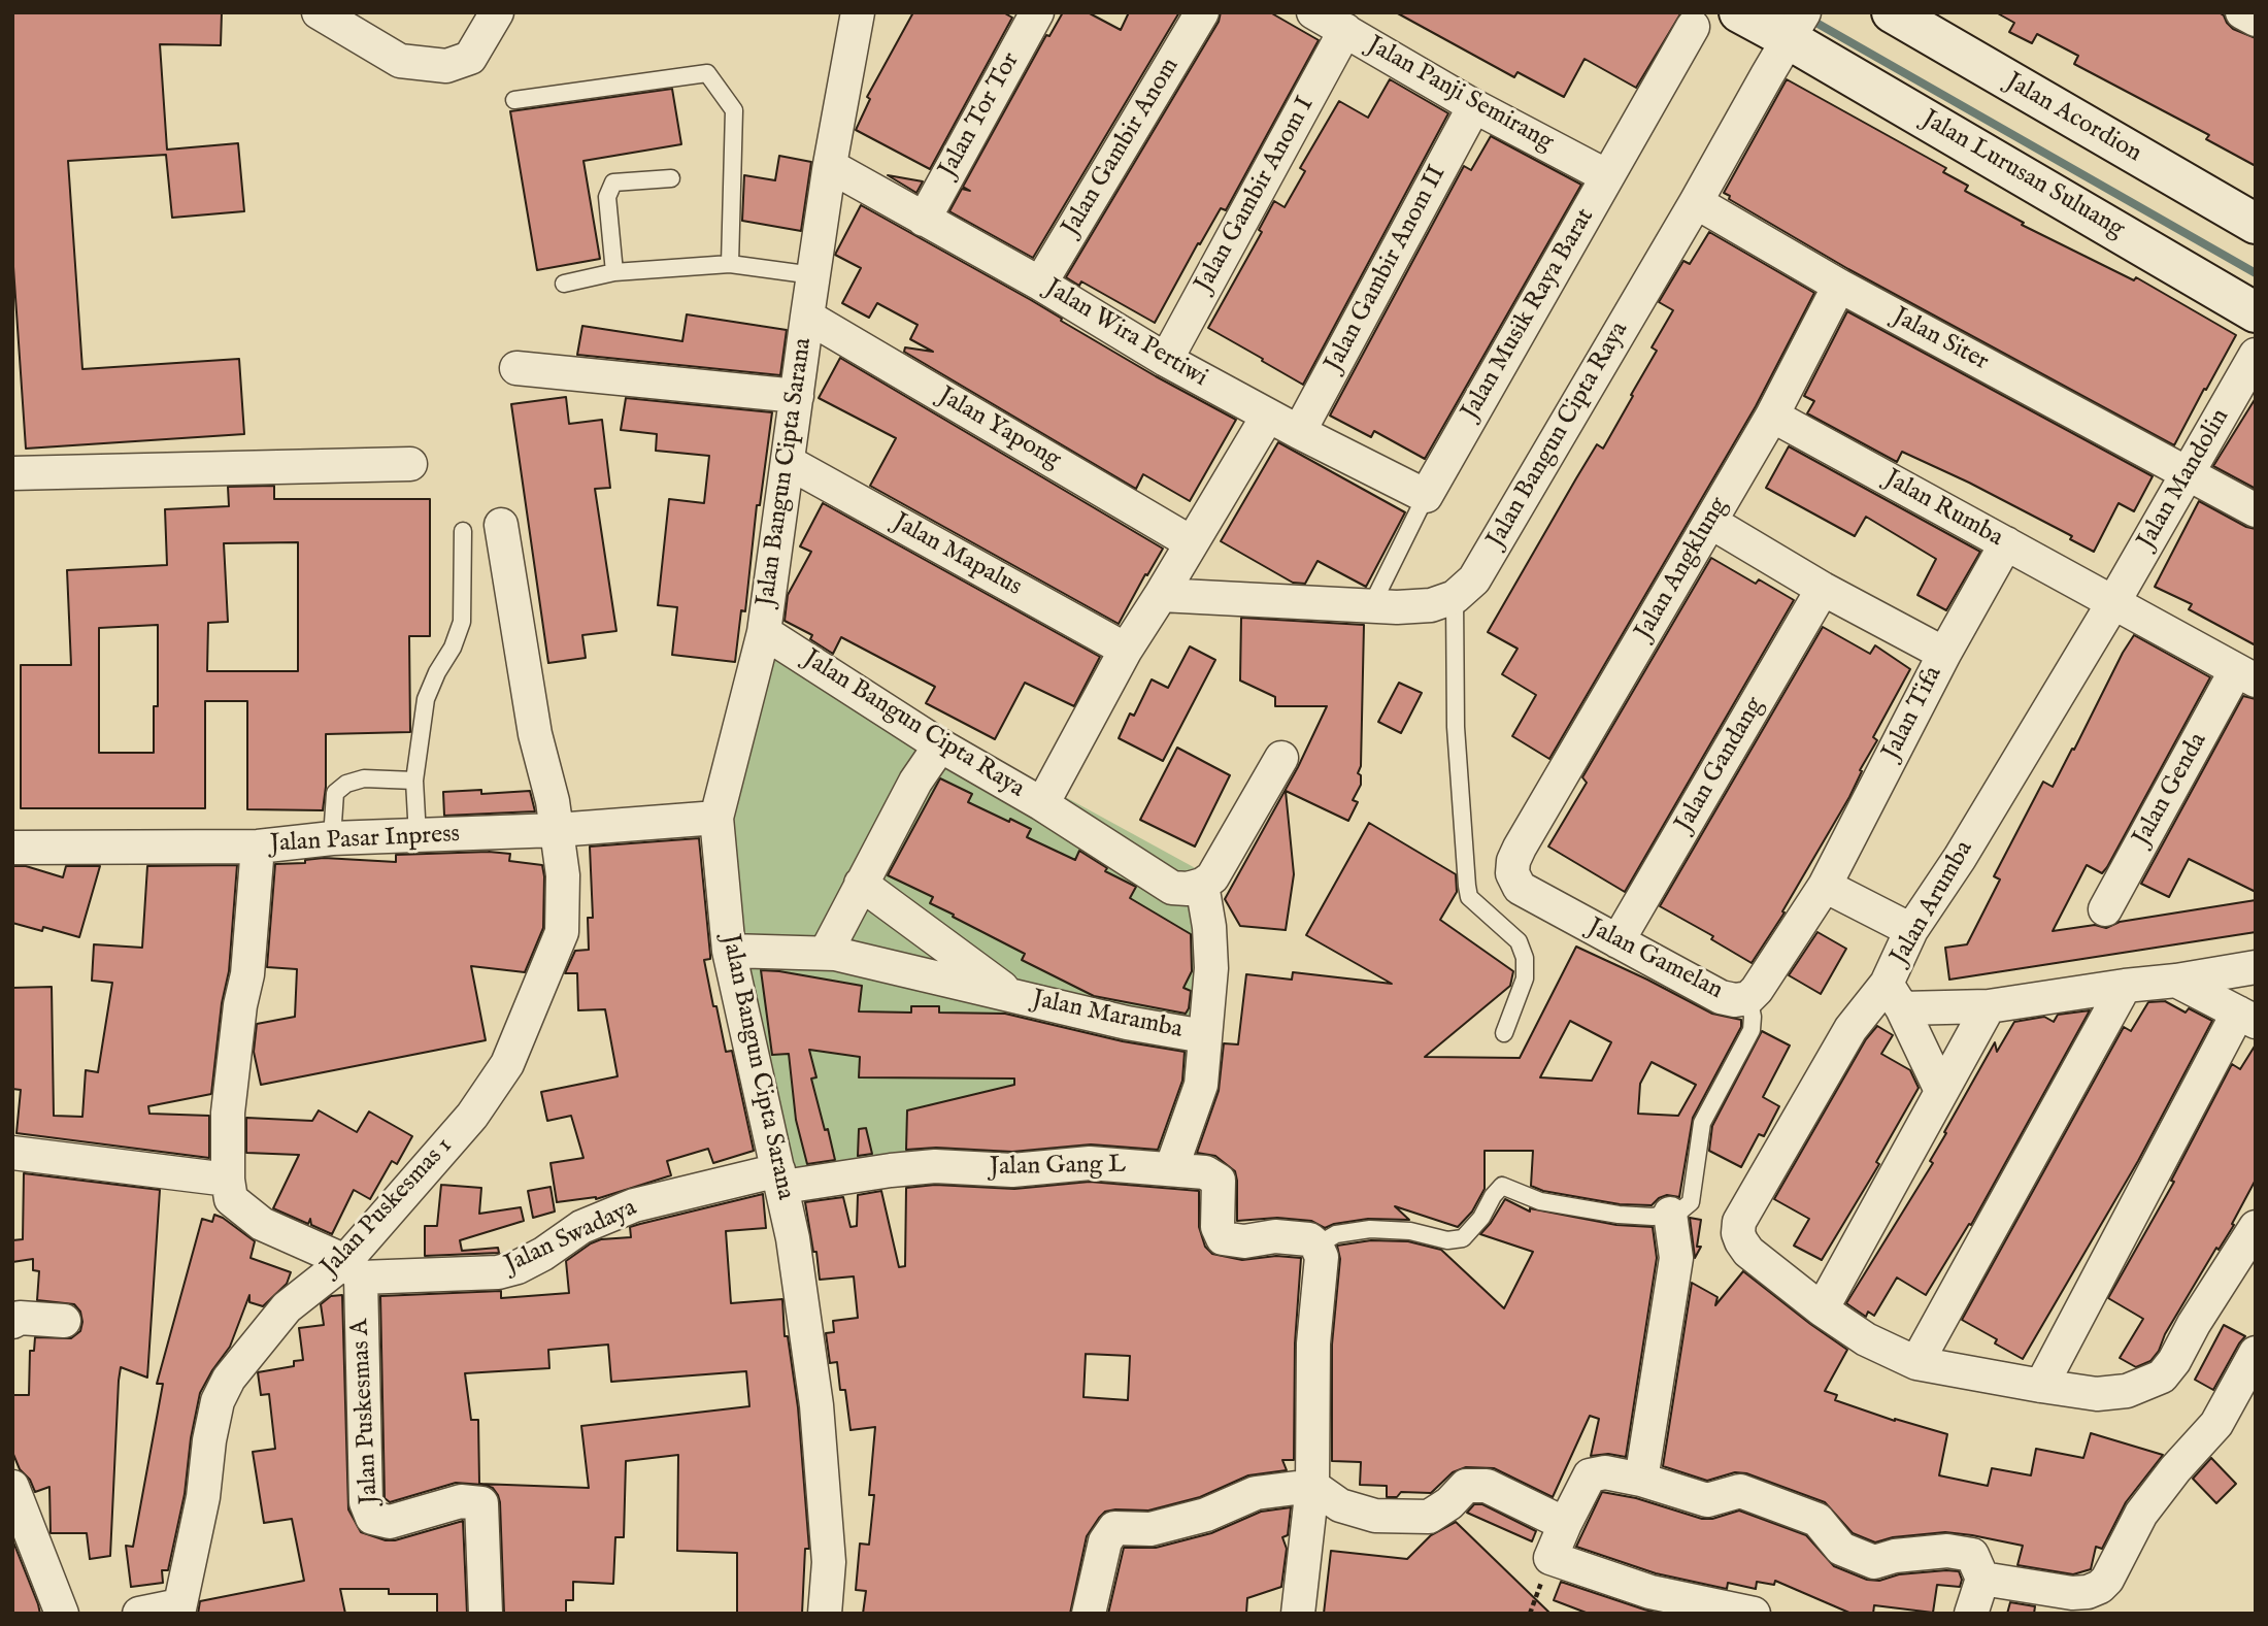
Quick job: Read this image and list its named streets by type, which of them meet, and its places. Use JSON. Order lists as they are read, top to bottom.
{
  "streets": {
    "street": [
      "Jalan Panji Semirang",
      "Jalan Tor Tor",
      "Jalan Acordion",
      "Jalan Gambir Anom",
      "Jalan Lurusan Suluang",
      "Jalan Gambir Anom I",
      "Jalan Gambir Anom II",
      "Jalan Musik Raya Barat",
      "Jalan Wira Pertiwi",
      "Jalan Siter",
      "Jalan Yapong",
      "Jalan Bangun Cipta Raya",
      "Jalan Bangun Cipta Sarana",
      "Jalan Mandolin",
      "Jalan Rumba",
      "Jalan Mapalus",
      "Jalan Angklung",
      "Jalan Tifa",
      "Jalan Gandang",
      "Jalan Genda",
      "Jalan Pasar Inpress",
      "Jalan Arumba",
      "Jalan Gamelan",
      "Jalan Maramba",
      "Jalan Gang L",
      "Jalan Puskesmas 1",
      "Jalan Swadaya",
      "Jalan Puskesmas A"
    ]
  },
  "crossings": [
    ["Jalan Panji Semirang", "Jalan Gambir Anom I"],
    ["Jalan Panji Semirang", "Jalan Gambir Anom II"],
    ["Jalan Panji Semirang", "Jalan Musik Raya Barat"],
    ["Jalan Tor Tor", "Jalan Wira Pertiwi"],
    ["Jalan Gambir Anom", "Jalan Wira Pertiwi"],
    ["Jalan Lurusan Suluang", "Jalan Bangun Cipta Raya"],
    ["Jalan Gambir Anom I", "Jalan Wira Pertiwi"],
    ["Jalan Gambir Anom II", "Jalan Wira Pertiwi"],
    ["Jalan Musik Raya Barat", "Jalan Wira Pertiwi"],
    ["Jalan Wira Pertiwi", "Jalan Bangun Cipta Raya"],
    ["Jalan Wira Pertiwi", "Jalan Bangun Cipta Sarana"],
    ["Jalan Siter", "Jalan Bangun Cipta Raya"],
    ["Jalan Siter", "Jalan Mandolin"],
    ["Jalan Siter", "Jalan Angklung"],
    ["Jalan Yapong", "Jalan Bangun Cipta Raya"],
    ["Jalan Yapong", "Jalan Bangun Cipta Sarana"],
    ["Jalan Bangun Cipta Raya", "Jalan Bangun Cipta Sarana"],
    ["Jalan Bangun Cipta Raya", "Jalan Mapalus"],
    ["Jalan Bangun Cipta Sarana", "Jalan Mapalus"],
    ["Jalan Bangun Cipta Sarana", "Jalan Pasar Inpress"],
    ["Jalan Bangun Cipta Sarana", "Jalan Maramba"],
    ["Jalan Bangun Cipta Sarana", "Jalan Gang L"],
    ["Jalan Bangun Cipta Sarana", "Jalan Swadaya"],
    ["Jalan Mandolin", "Jalan Rumba"],
    ["Jalan Mandolin", "Jalan Arumba"],
    ["Jalan Rumba", "Jalan Angklung"],
    ["Jalan Rumba", "Jalan Tifa"],
    ["Jalan Rumba", "Jalan Genda"],
    ["Jalan Rumba", "Jalan Arumba"],
    ["Jalan Angklung", "Jalan Gamelan"],
    ["Jalan Tifa", "Jalan Gamelan"],
    ["Jalan Gandang", "Jalan Gamelan"],
    ["Jalan Pasar Inpress", "Jalan Puskesmas 1"],
    ["Jalan Gang L", "Jalan Swadaya"],
    ["Jalan Puskesmas 1", "Jalan Swadaya"],
    ["Jalan Puskesmas 1", "Jalan Puskesmas A"],
    ["Jalan Swadaya", "Jalan Puskesmas A"]
  ]
}
